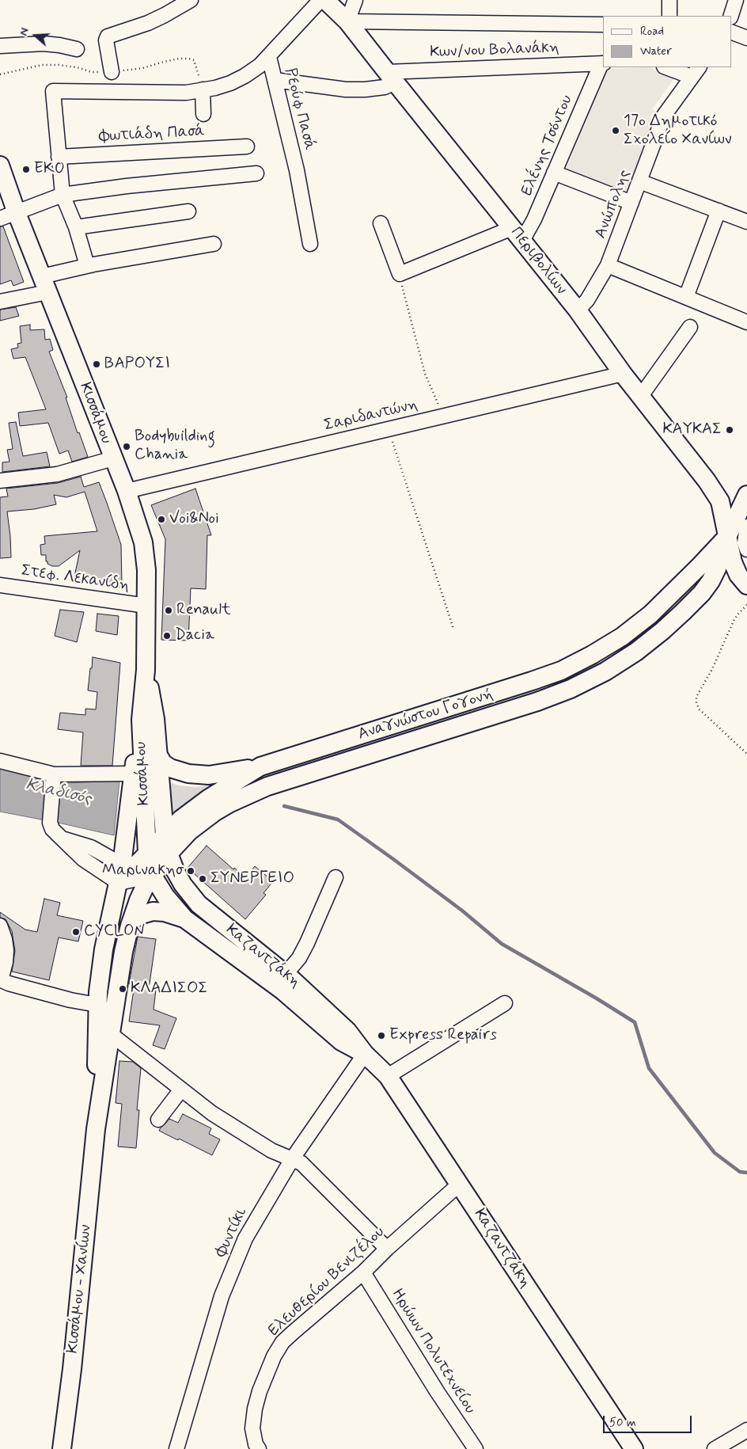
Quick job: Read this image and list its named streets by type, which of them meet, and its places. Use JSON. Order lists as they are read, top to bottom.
{
  "streets": {
    "main road": [
      "Περιβολίων",
      "Κισσάμου",
      "Αναγνώστου Γογονή",
      "Καζαντζάκη",
      "Κισσάμου - Χανίων"
    ],
    "street": [
      "Κων/νου Βολανάκη",
      "Ρεούφ Πασά",
      "Φωτιάδη Πασά",
      "Ελένης Τσόντου",
      "Ανώπολης",
      "Σαριδαντώνη",
      "Στεφ. Λεκανίδη",
      "Φυντίκι",
      "Ελευθερίου Βενιζέλου",
      "Ηρώων Πολυτεχνείου"
    ]
  },
  "crossings": [
    ["Κων/νου Βολανάκη", "Ρεούφ Πασά"],
    ["Κων/νου Βολανάκη", "Ελένης Τσόντου"],
    ["Κων/νου Βολανάκη", "Περιβολίων"],
    ["Ελένης Τσόντου", "Περιβολίων"],
    ["Ανώπολης", "Περιβολίων"],
    ["Περιβολίων", "Σαριδαντώνη"],
    ["Περιβολίων", "Αναγνώστου Γογονή"],
    ["Κισσάμου", "Σαριδαντώνη"],
    ["Κισσάμου", "Στεφ. Λεκανίδη"],
    ["Κισσάμου", "Αναγνώστου Γογονή"],
    ["Κισσάμου", "Καζαντζάκη"],
    ["Κισσάμου", "Κισσάμου - Χανίων"],
    ["Αναγνώστου Γογονή", "Καζαντζάκη"],
    ["Αναγνώστου Γογονή", "Κισσάμου - Χανίων"],
    ["Καζαντζάκη", "Φυντίκι"],
    ["Καζαντζάκη", "Ελευθερίου Βενιζέλου"],
    ["Καζαντζάκη", "Κισσάμου - Χανίων"],
    ["Ελευθερίου Βενιζέλου", "Ηρώων Πολυτεχνείου"]
  ],
  "water": ["Κλαδισός"],
  "places": [
    "17ο Δημοτικό Σχολείο Χανίων",
    "EKO",
    "ΒΑΡΟΥΣΙ",
    "ΚΑΥΚΑΣ",
    "Bodybuilding Chania",
    "Voi&Noi",
    "Renault",
    "Dacia",
    "Μαρινακησ",
    "ΣΥΝΕΡΓΕΙΟ",
    "CYCLON",
    "ΚΛΑΔΙΣΟΣ",
    "Express Repairs"
  ],
  "legend": ["Road", "Water"],
  "scale_bar": "50 m",
  "north": "left"
}
